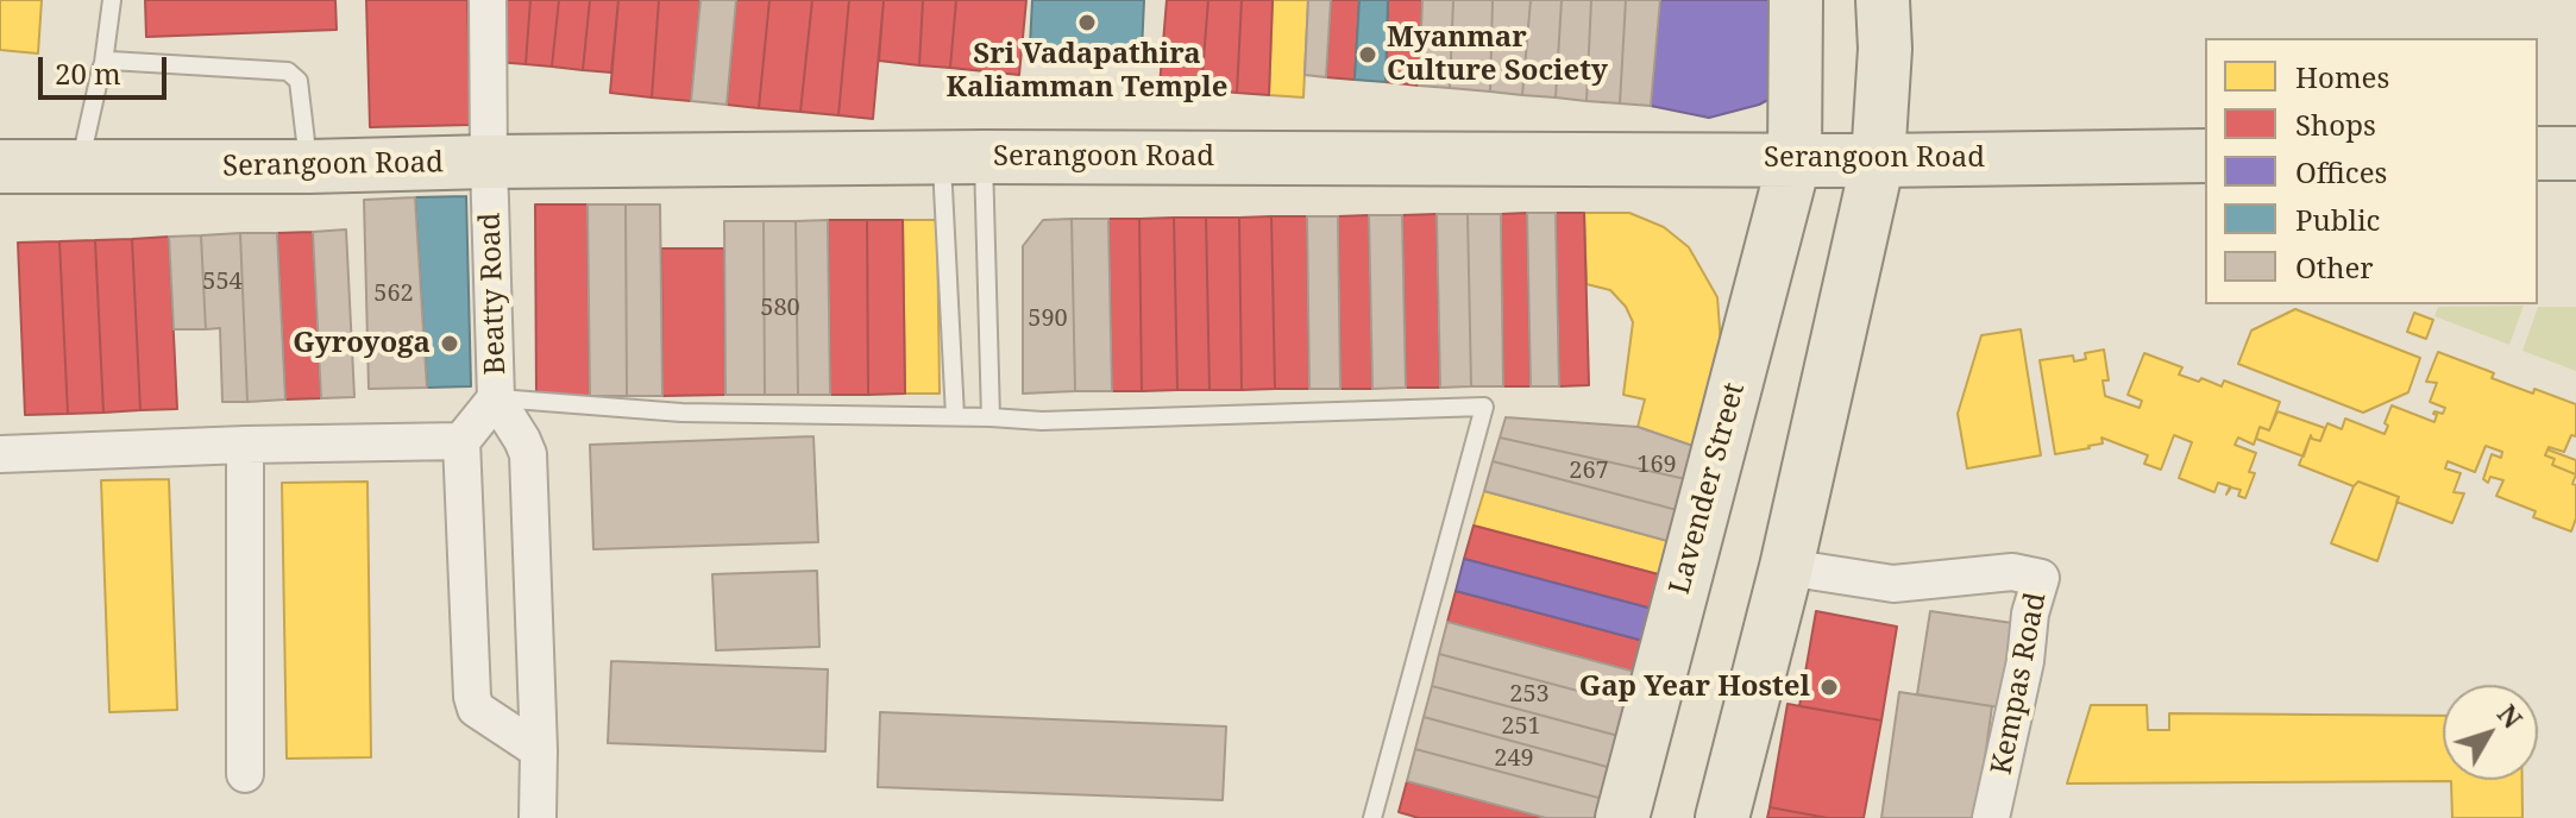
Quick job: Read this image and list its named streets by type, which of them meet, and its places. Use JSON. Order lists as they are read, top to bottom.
{
  "streets": {
    "main road": ["Serangoon Road", "Lavender Street"],
    "street": ["Beatty Road", "Kempas Road"]
  },
  "crossings": [
    ["Serangoon Road", "Beatty Road"],
    ["Serangoon Road", "Lavender Street"]
  ],
  "places": [
    "Sri Vadapathira Kaliamman Temple",
    "Myanmar Culture Society",
    "Gyroyoga",
    "Gap Year Hostel"
  ],
  "house_numbers": [
    "554",
    "562",
    "580",
    "590",
    "169",
    "267",
    "253",
    "251",
    "249"
  ],
  "legend": [
    "Homes",
    "Shops",
    "Offices",
    "Public",
    "Other"
  ],
  "scale_bar": "20 m",
  "north": "top right"
}
